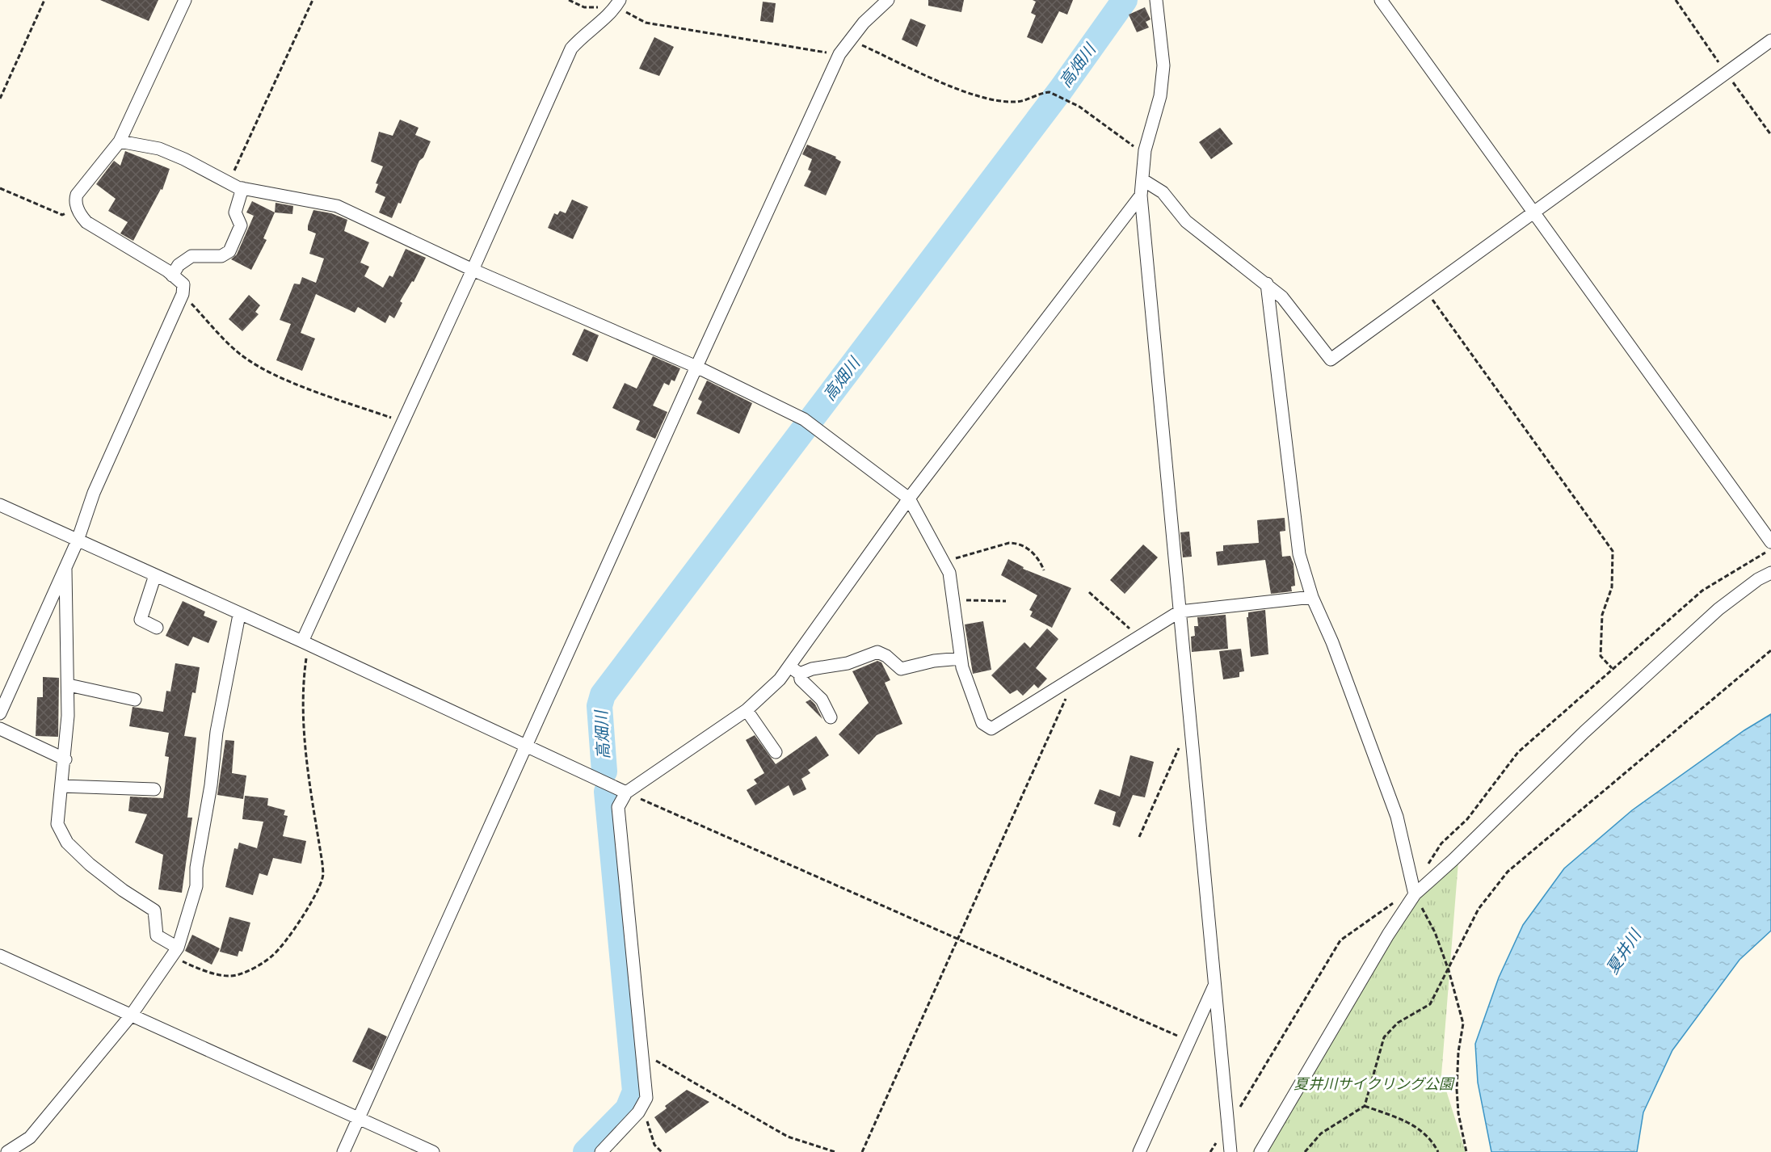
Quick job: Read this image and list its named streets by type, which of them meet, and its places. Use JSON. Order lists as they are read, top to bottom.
{
  "water": ["高畑川", "夏井川"],
  "parks": ["夏井川サイクリング公園"]
}
